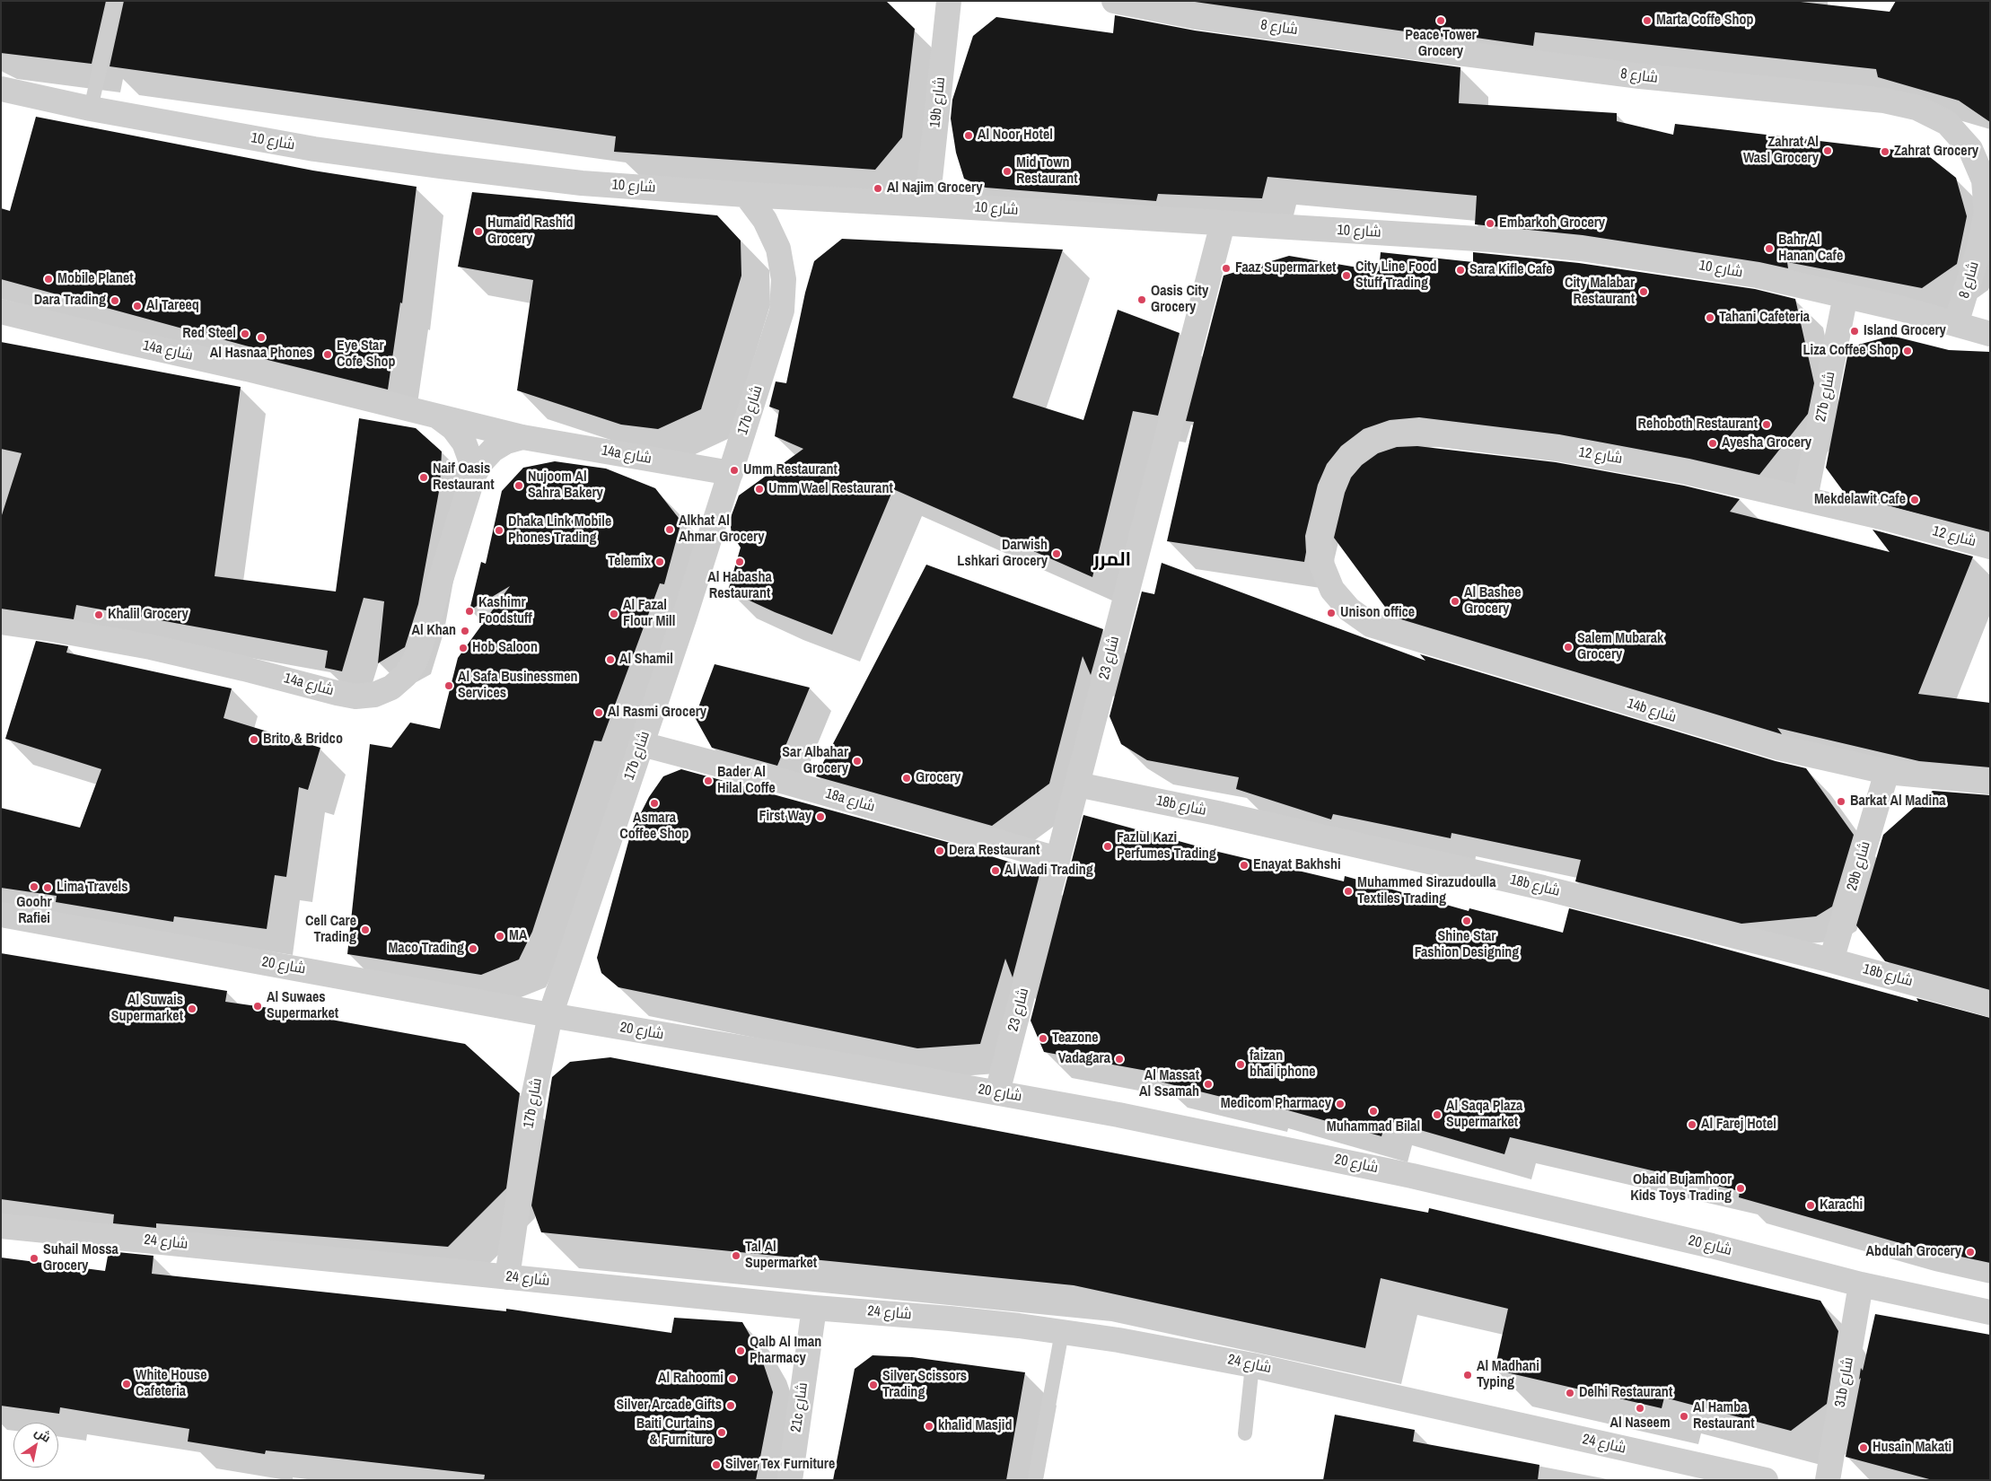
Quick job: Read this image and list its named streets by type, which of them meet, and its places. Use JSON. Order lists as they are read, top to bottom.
{
  "streets": {
    "street": [
      "شارع 8",
      "19b شارع",
      "شارع 10",
      "14a شارع",
      "27b شارع",
      "17b شارع",
      "شارع 12",
      "شارع 23",
      "14b شارع",
      "18a شارع",
      "18b شارع",
      "29b شارع",
      "شارع 20",
      "شارع 24",
      "31b شارع",
      "21c شارع"
    ]
  },
  "crossings": [
    ["شارع 8", "شارع 10"],
    ["19b شارع", "شارع 10"],
    ["شارع 10", "27b شارع"],
    ["شارع 10", "17b شارع"],
    ["شارع 10", "شارع 23"],
    ["14a شارع", "17b شارع"],
    ["27b شارع", "شارع 12"],
    ["17b شارع", "18a شارع"],
    ["17b شارع", "شارع 20"],
    ["17b شارع", "شارع 24"],
    ["شارع 12", "14b شارع"],
    ["شارع 23", "18a شارع"],
    ["شارع 23", "18b شارع"],
    ["شارع 23", "شارع 20"],
    ["14b شارع", "29b شارع"],
    ["18b شارع", "29b شارع"],
    ["شارع 20", "31b شارع"],
    ["شارع 24", "21c شارع"]
  ],
  "districts": ["المرر"],
  "places": [
    "Peace Tower Grocery",
    "Marta Coffe Shop",
    "Al Noor Hotel",
    "Zahrat Al Wasl Grocery",
    "Zahrat Grocery",
    "Mid Town Restaurant",
    "Al Najim Grocery",
    "Embarkoh Grocery",
    "Humaid Rashid Grocery",
    "Bahr Al Hanan Cafe",
    "Faaz Supermarket",
    "Sara Kifle Cafe",
    "City Line Food Stuff Trading",
    "Mobile Planet",
    "City Malabar Restaurant",
    "Oasis City Grocery",
    "Dara Trading",
    "Al Tareeq",
    "Tahani Cafeteria",
    "Island Grocery",
    "Red Steel",
    "Al Hasnaa Phones",
    "Liza Coffee Shop",
    "Eye Star Cofe Shop",
    "Rehoboth Restaurant",
    "Ayesha Grocery",
    "Umm Restaurant",
    "Naif Oasis Restaurant",
    "Nujoom Al Sahra Bakery",
    "Umm Wael Restaurant",
    "Mekdelawit Cafe",
    "Alkhat Al Ahmar Grocery",
    "Dhaka Link Mobile Phones Trading",
    "Darwish Lshkari Grocery",
    "Telemix",
    "Al Habasha Restaurant",
    "Al Bashee Grocery",
    "Kashimr Foodstuff",
    "Unison office",
    "Al Fazal Flour Mill",
    "Khalil Grocery",
    "Al Khan",
    "Salem Mubarak Grocery",
    "Hob Saloon",
    "Al Shamil",
    "Al Safa Businessmen Services",
    "Al Rasmi Grocery",
    "Brito & Bridco",
    "Sar Albahar Grocery",
    "Grocery",
    "Bader Al Hilal Coffe",
    "Barkat Al Madina",
    "Asmara Coffee Shop",
    "First Way",
    "Fazlul Kazi Perfumes Trading",
    "Dera Restaurant",
    "Enayat Bakhshi",
    "Al Wadi Trading",
    "Goohr Rafiei",
    "Lima Travels",
    "Muhammed Sirazudoulla Textiles Trading",
    "Shine Star Fashion Designing",
    "Cell Care Trading",
    "MA",
    "Maco Trading",
    "Al Suwaes Supermarket",
    "Al Suwais Supermarket",
    "Teazone",
    "Vadagara",
    "faizan bhai iphone",
    "Al Massat Al Ssamah",
    "Medicom Pharmacy",
    "Muhammad Bilal",
    "Al Saqa Plaza Supermarket",
    "Al Farej Hotel",
    "Obaid Bujamhoor Kids Toys Trading",
    "Karachi",
    "Abdulah Grocery",
    "Tal Al Supermarket",
    "Suhail Mossa Grocery",
    "Qalb Al Iman Pharmacy",
    "Al Madhani Typing",
    "Al Rahoomi",
    "White House Cafeteria",
    "Silver Scissors Trading",
    "Delhi Restaurant",
    "Silver Arcade Gifts",
    "Al Naseem",
    "Al Hamba Restaurant",
    "khalid Masjid",
    "Baiti Curtains & Furniture",
    "Husain Makati",
    "Silver Tex Furniture"
  ],
  "north": "top right"
}
